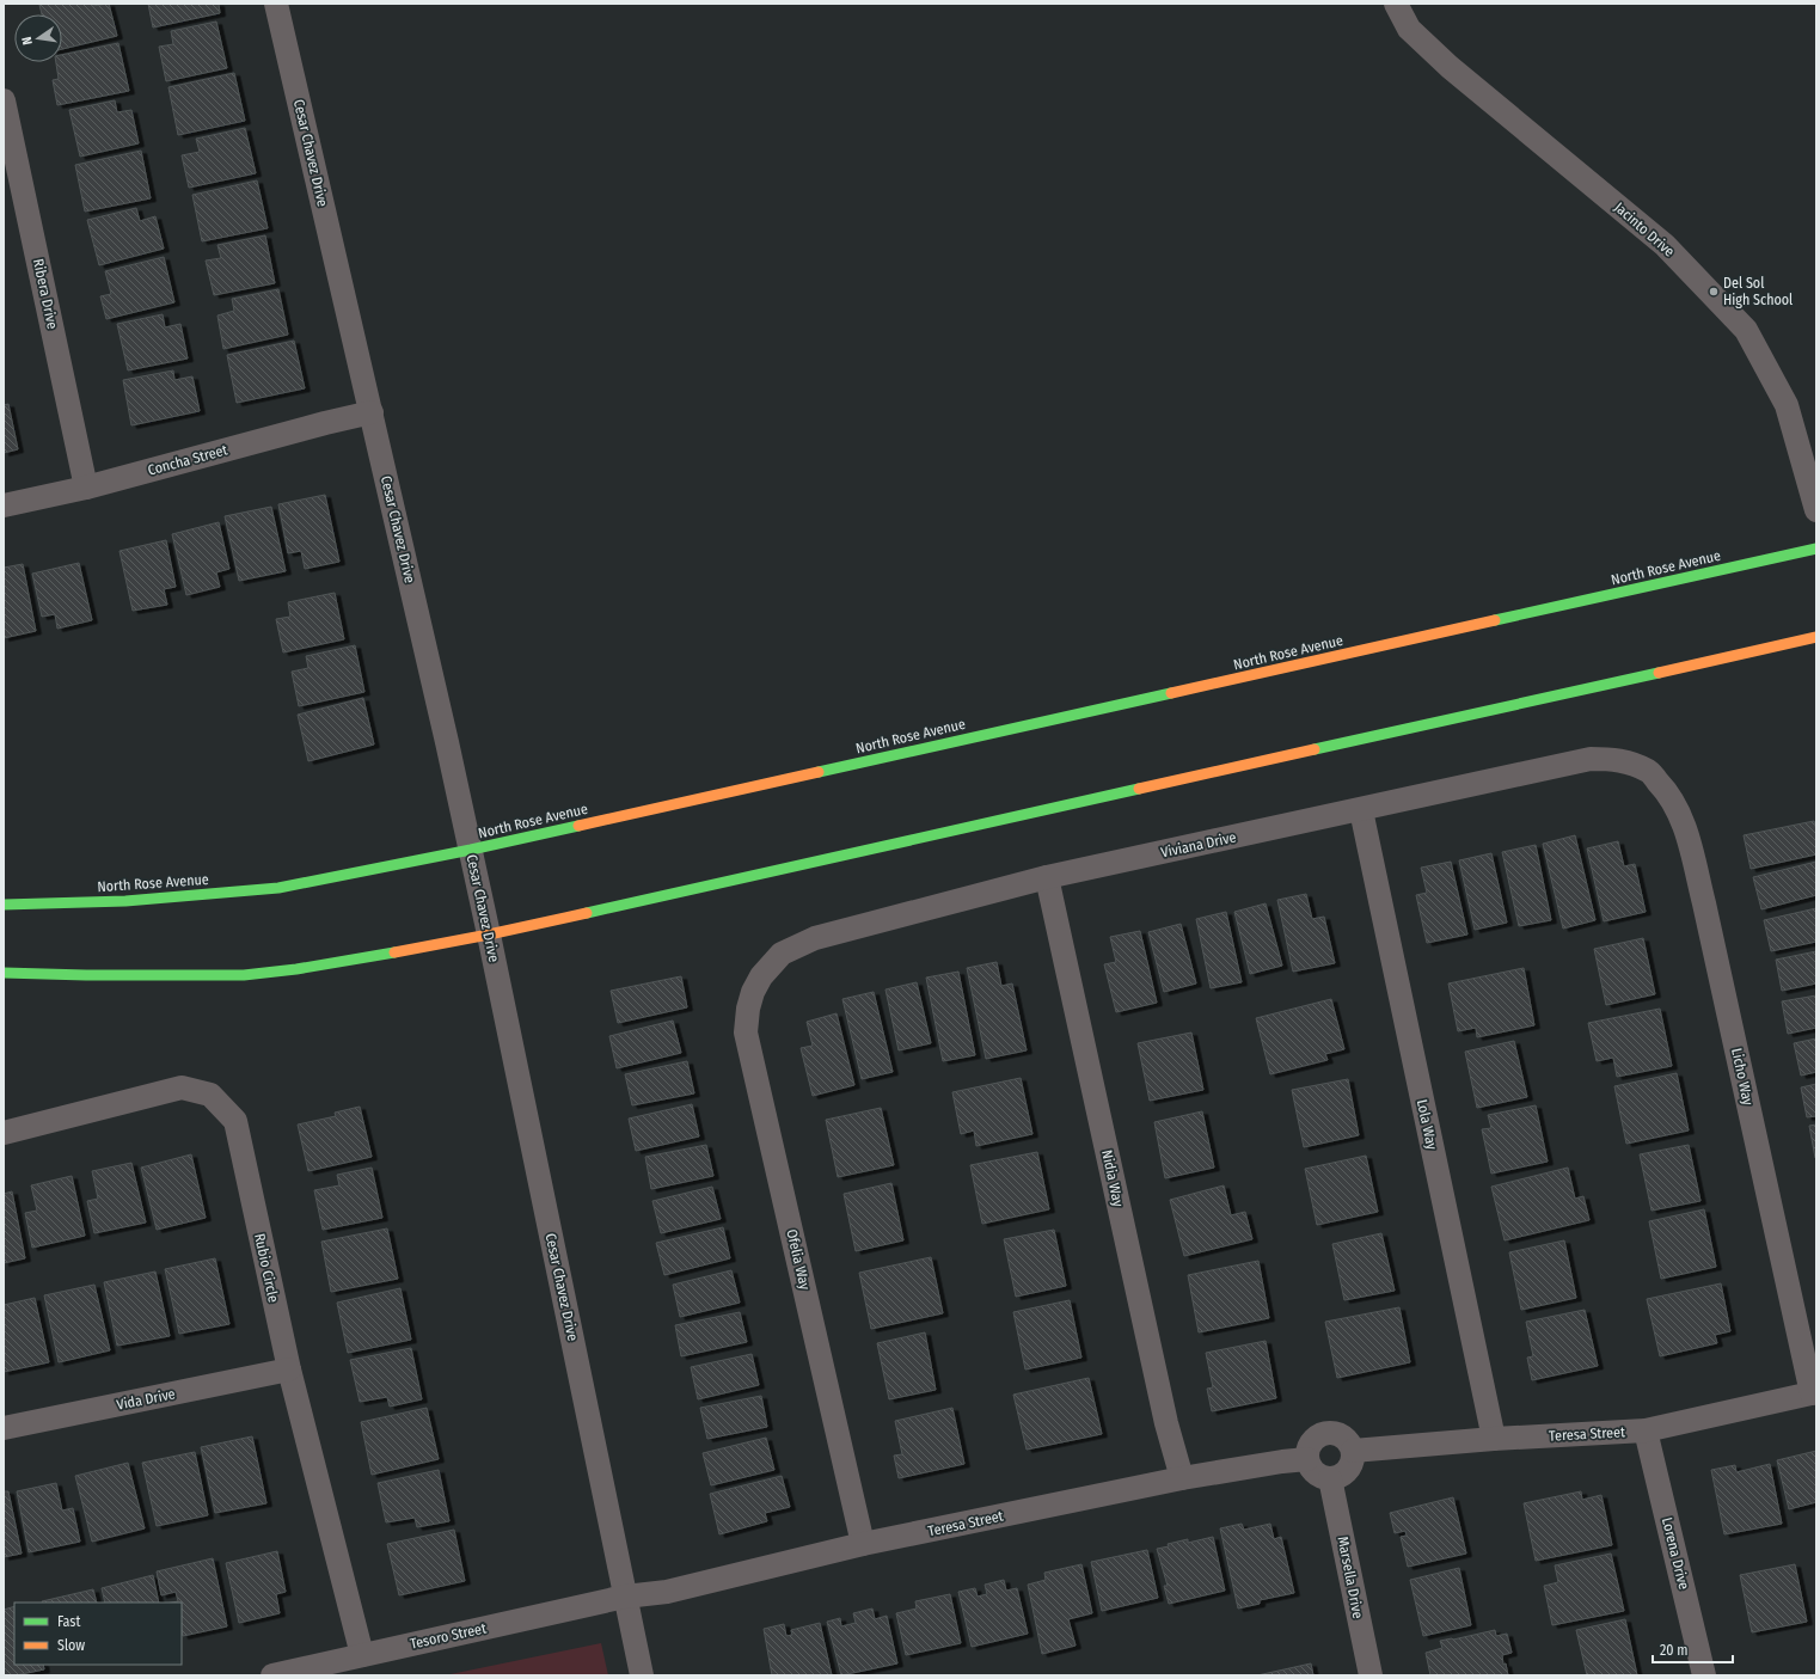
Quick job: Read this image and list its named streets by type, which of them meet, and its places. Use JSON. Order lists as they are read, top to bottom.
{
  "streets": {
    "main road": ["North Rose Avenue"],
    "street": [
      "Cesar Chavez Drive",
      "Jacinto Drive",
      "Ribera Drive",
      "Concha Street",
      "Viviana Drive",
      "Licho Way",
      "Lola Way",
      "Nidia Way",
      "Ofelia Way",
      "Rubio Circle",
      "Vida Drive",
      "Teresa Street",
      "Lorena Drive",
      "Marsella Drive",
      "Tesoro Street"
    ]
  },
  "crossings": [
    ["Cesar Chavez Drive", "Concha Street"],
    ["Cesar Chavez Drive", "North Rose Avenue"],
    ["Cesar Chavez Drive", "Teresa Street"],
    ["Cesar Chavez Drive", "Tesoro Street"],
    ["Ribera Drive", "Concha Street"],
    ["Viviana Drive", "Licho Way"],
    ["Viviana Drive", "Lola Way"],
    ["Viviana Drive", "Nidia Way"],
    ["Viviana Drive", "Ofelia Way"],
    ["Licho Way", "Teresa Street"],
    ["Lola Way", "Teresa Street"],
    ["Nidia Way", "Teresa Street"],
    ["Ofelia Way", "Teresa Street"],
    ["Rubio Circle", "Vida Drive"],
    ["Rubio Circle", "Tesoro Street"],
    ["Teresa Street", "Lorena Drive"],
    ["Teresa Street", "Marsella Drive"],
    ["Teresa Street", "Tesoro Street"]
  ],
  "places": ["Del Sol High School"],
  "legend": ["Fast", "Slow"],
  "scale_bar": "20 m",
  "north": "left"
}
